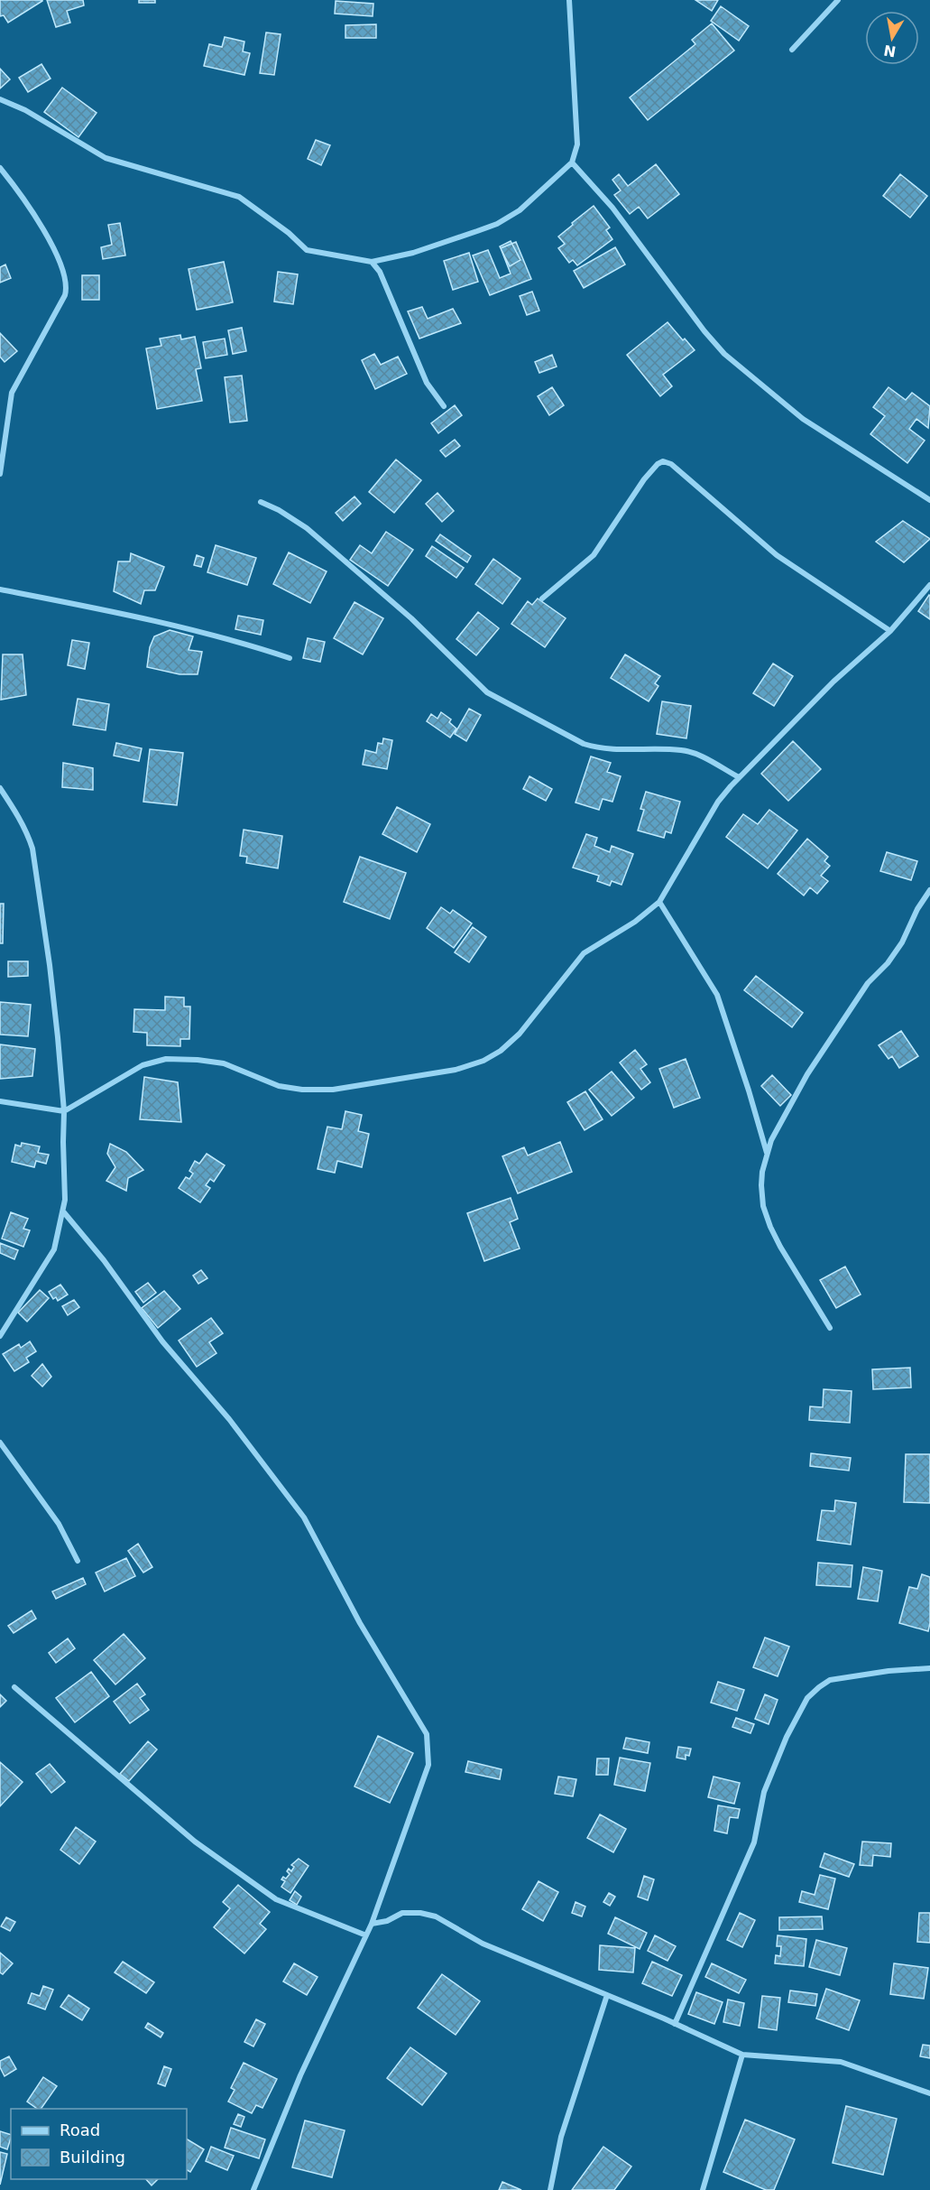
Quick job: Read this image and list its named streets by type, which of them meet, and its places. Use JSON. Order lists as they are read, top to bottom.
{
  "legend": ["Road", "Building"],
  "north": "bottom"
}
